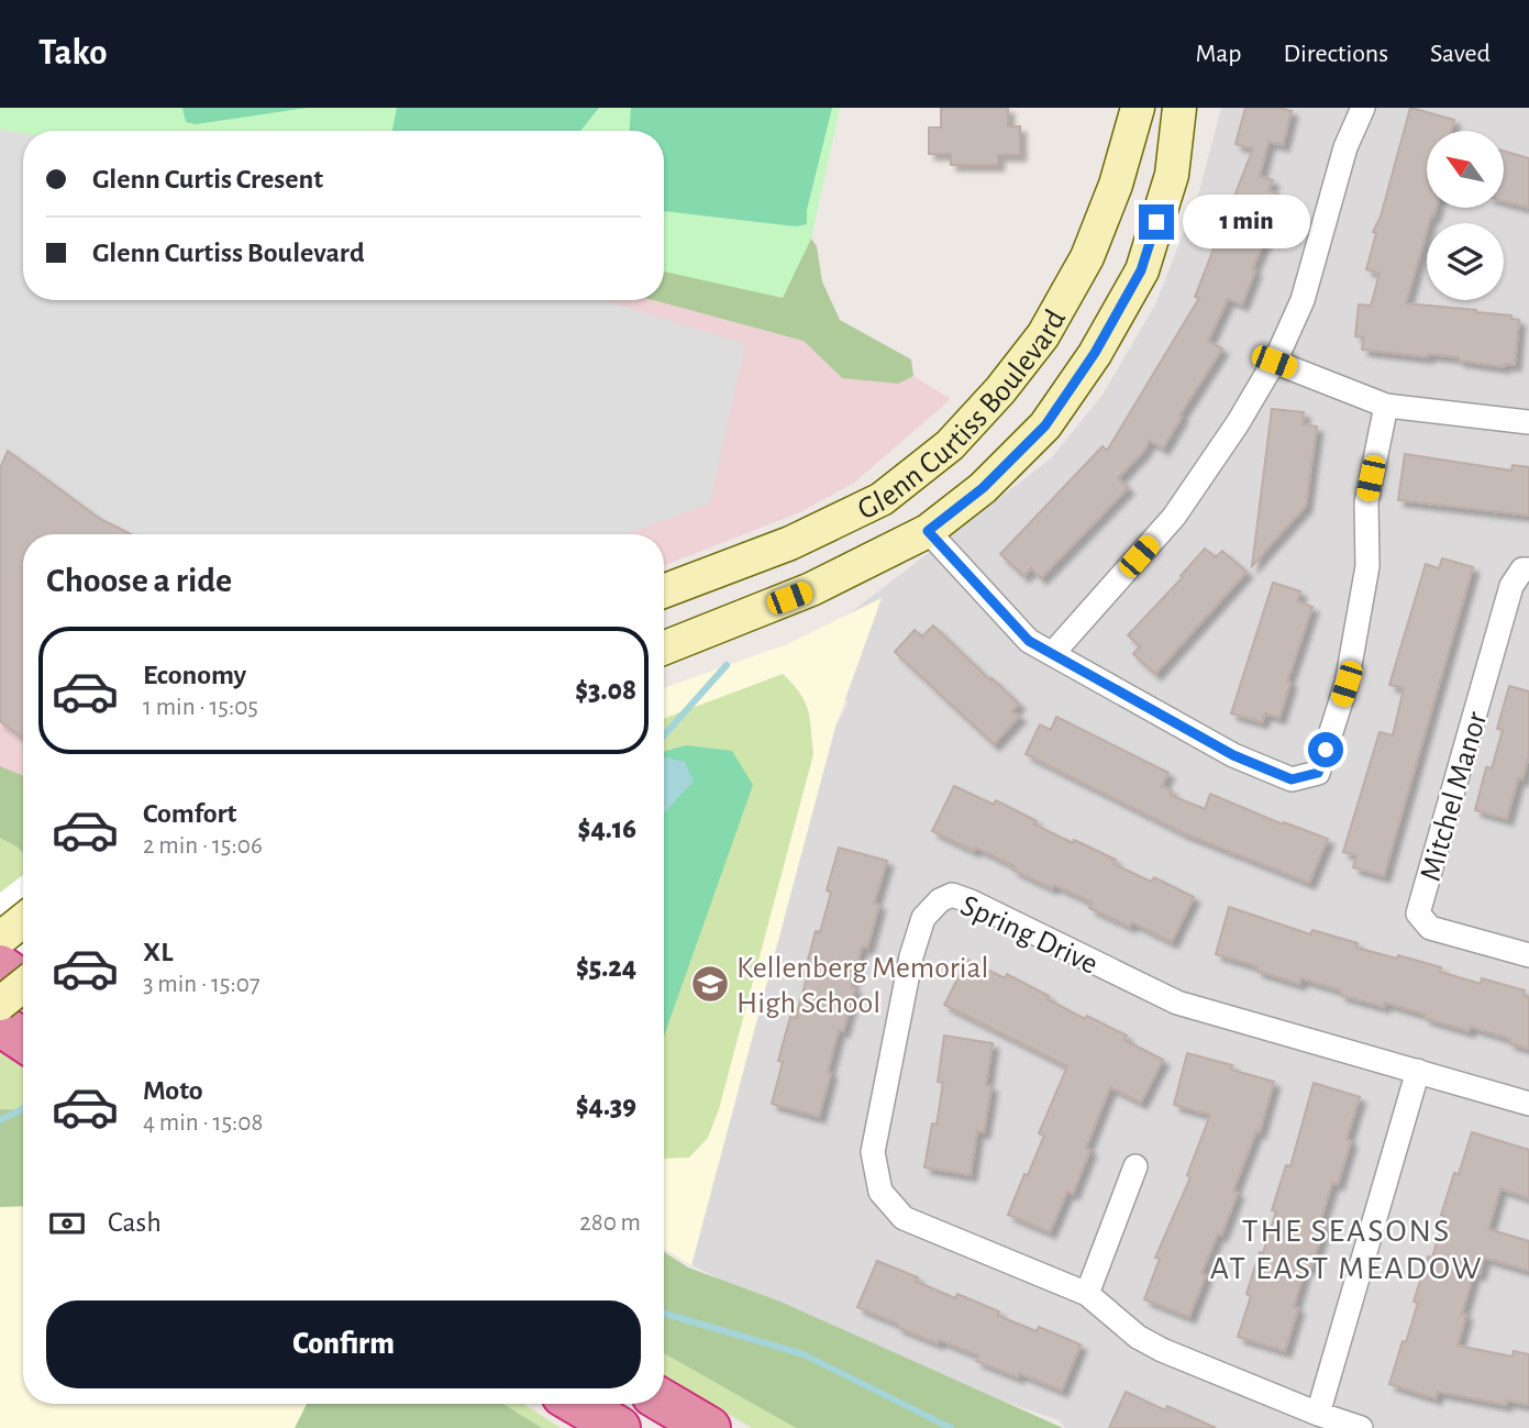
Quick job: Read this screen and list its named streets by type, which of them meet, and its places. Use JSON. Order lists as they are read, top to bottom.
{
  "streets": {
    "main road": ["Glenn Curtiss Boulevard"],
    "street": ["Mitchel Manor", "Spring Drive"]
  },
  "districts": ["THE SEASONS AT EAST MEADOW"],
  "places": {
    "school or university": ["Kellenberg Memorial High School"]
  },
  "north": "top left",
  "page": {
    "header": "Tako",
    "nav": ["Map", "Directions", "Saved"],
    "banner": ["Glenn Curtis Cresent", "Glenn Curtiss Boulevard"],
    "bubble": "1 min",
    "heading": "Choose a ride",
    "list": [
      {
        "name": "Economy",
        "note": "1 min · 15:05",
        "value": "$3.08"
      },
      {
        "name": "Comfort",
        "note": "2 min · 15:06",
        "value": "$4.16"
      },
      {
        "name": "XL",
        "note": "3 min · 15:07",
        "value": "$5.24"
      },
      {
        "name": "Moto",
        "note": "4 min · 15:08",
        "value": "$4.39"
      }
    ],
    "pay": ["Cash", "280 m"],
    "buttons": "Confirm"
  }
}
